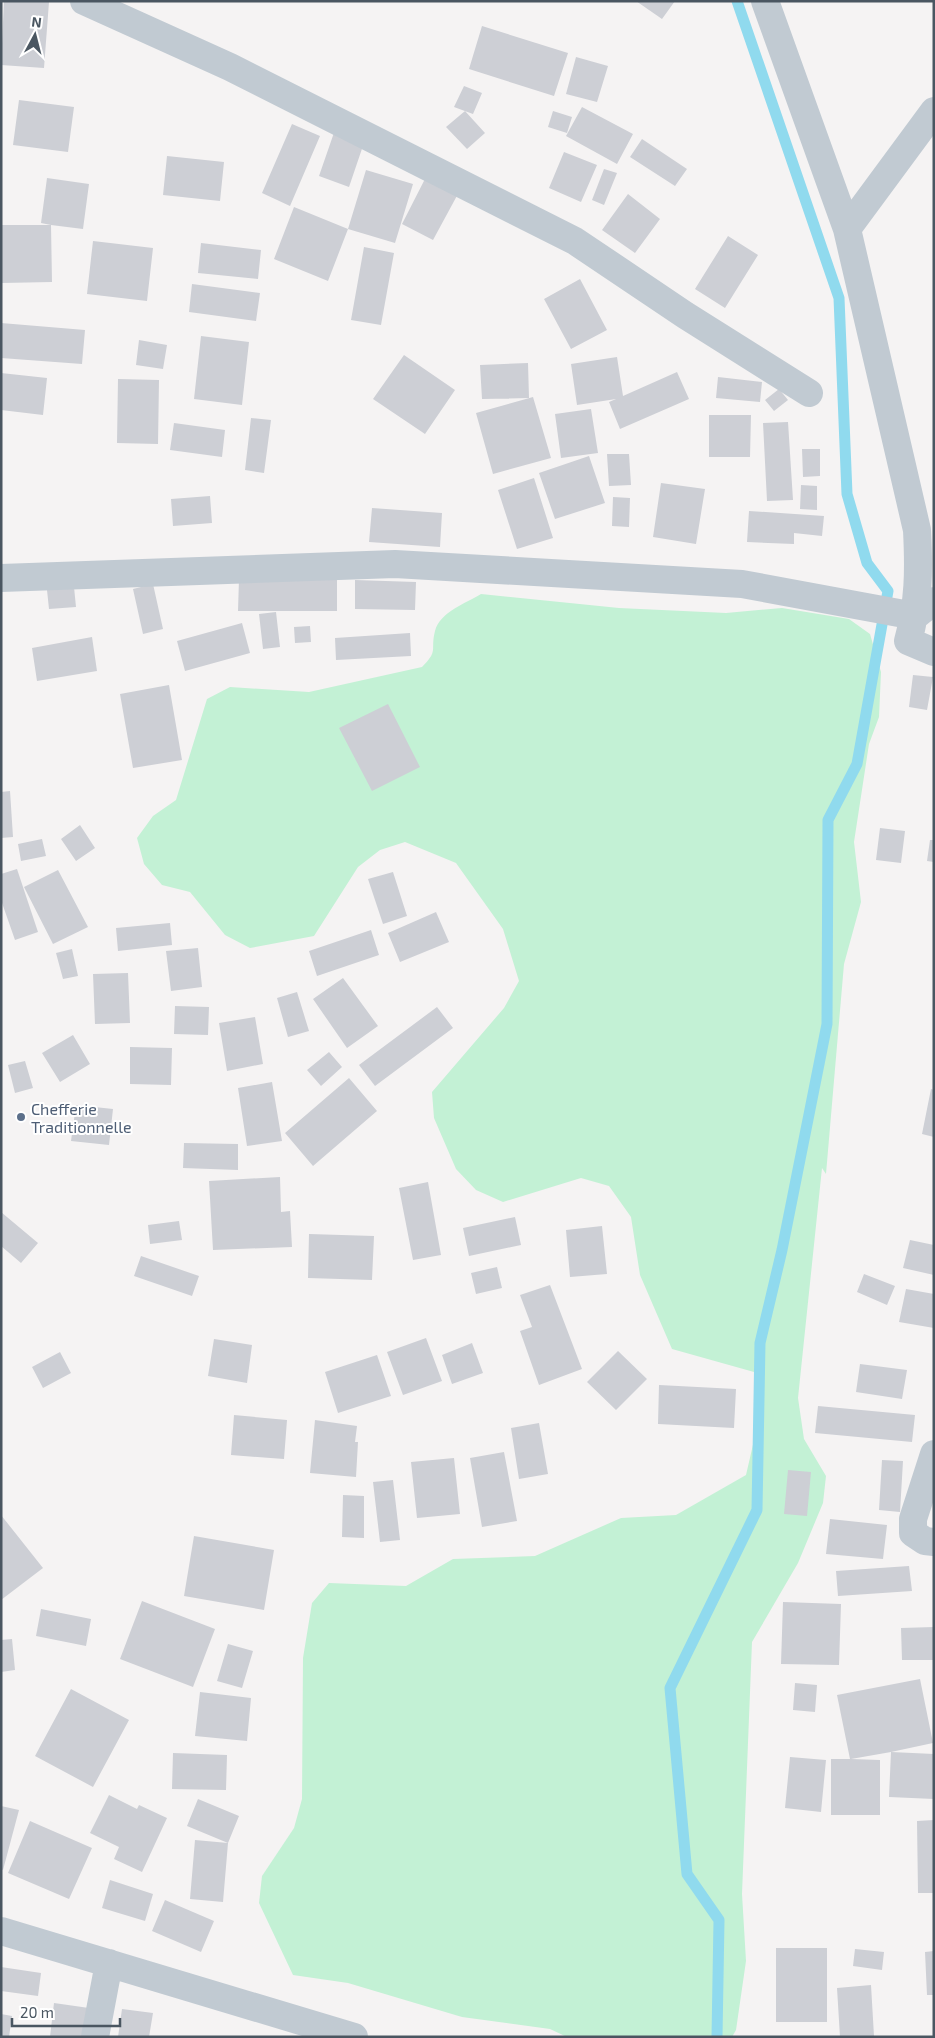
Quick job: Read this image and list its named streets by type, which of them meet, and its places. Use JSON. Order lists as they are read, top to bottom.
{
  "places": ["Chefferie Traditionnelle"],
  "scale_bar": "20 m",
  "north": "top"
}
